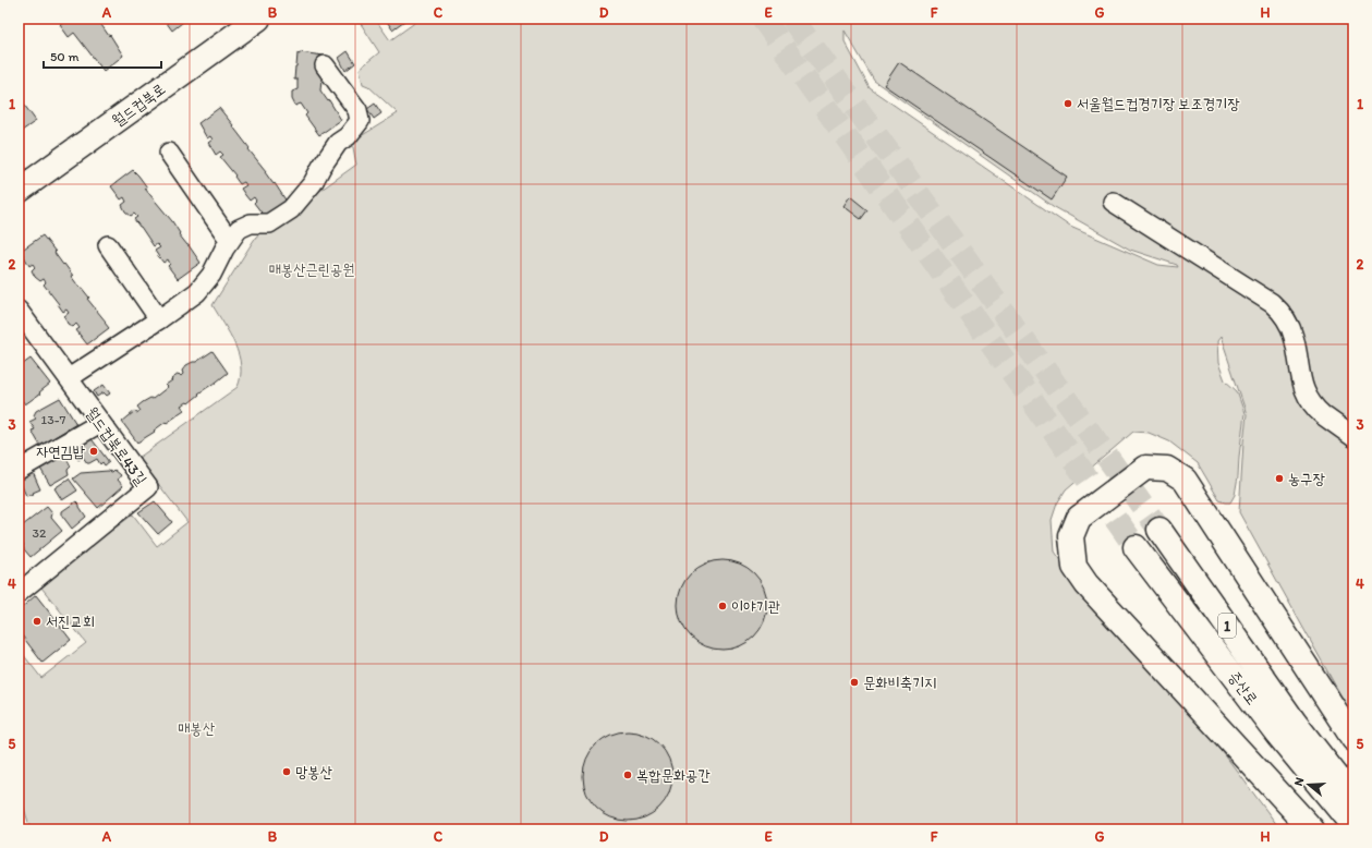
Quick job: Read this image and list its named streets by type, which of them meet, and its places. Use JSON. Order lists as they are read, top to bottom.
{
  "streets": {
    "main road": ["월드컵북로", "1", "증산로"],
    "lane": ["월드컵북로43길"]
  },
  "crossings": [
    ["1", "증산로"]
  ],
  "parks": ["매봉산근린공원", "매봉산"],
  "places": [
    "서울월드컵경기장 보조경기장",
    "자연김밥",
    "농구장",
    "이야기관",
    "서진교회",
    "문화비축기지",
    "망봉산",
    "복합문화공간"
  ],
  "house_numbers": ["13-7", "32"],
  "scale_bar": "50 m",
  "north": "left",
  "grid": {
    "columns": [
      "A",
      "B",
      "C",
      "D",
      "E",
      "F",
      "G",
      "H"
    ],
    "rows": [
      "1",
      "2",
      "3",
      "4",
      "5"
    ]
  }
}
